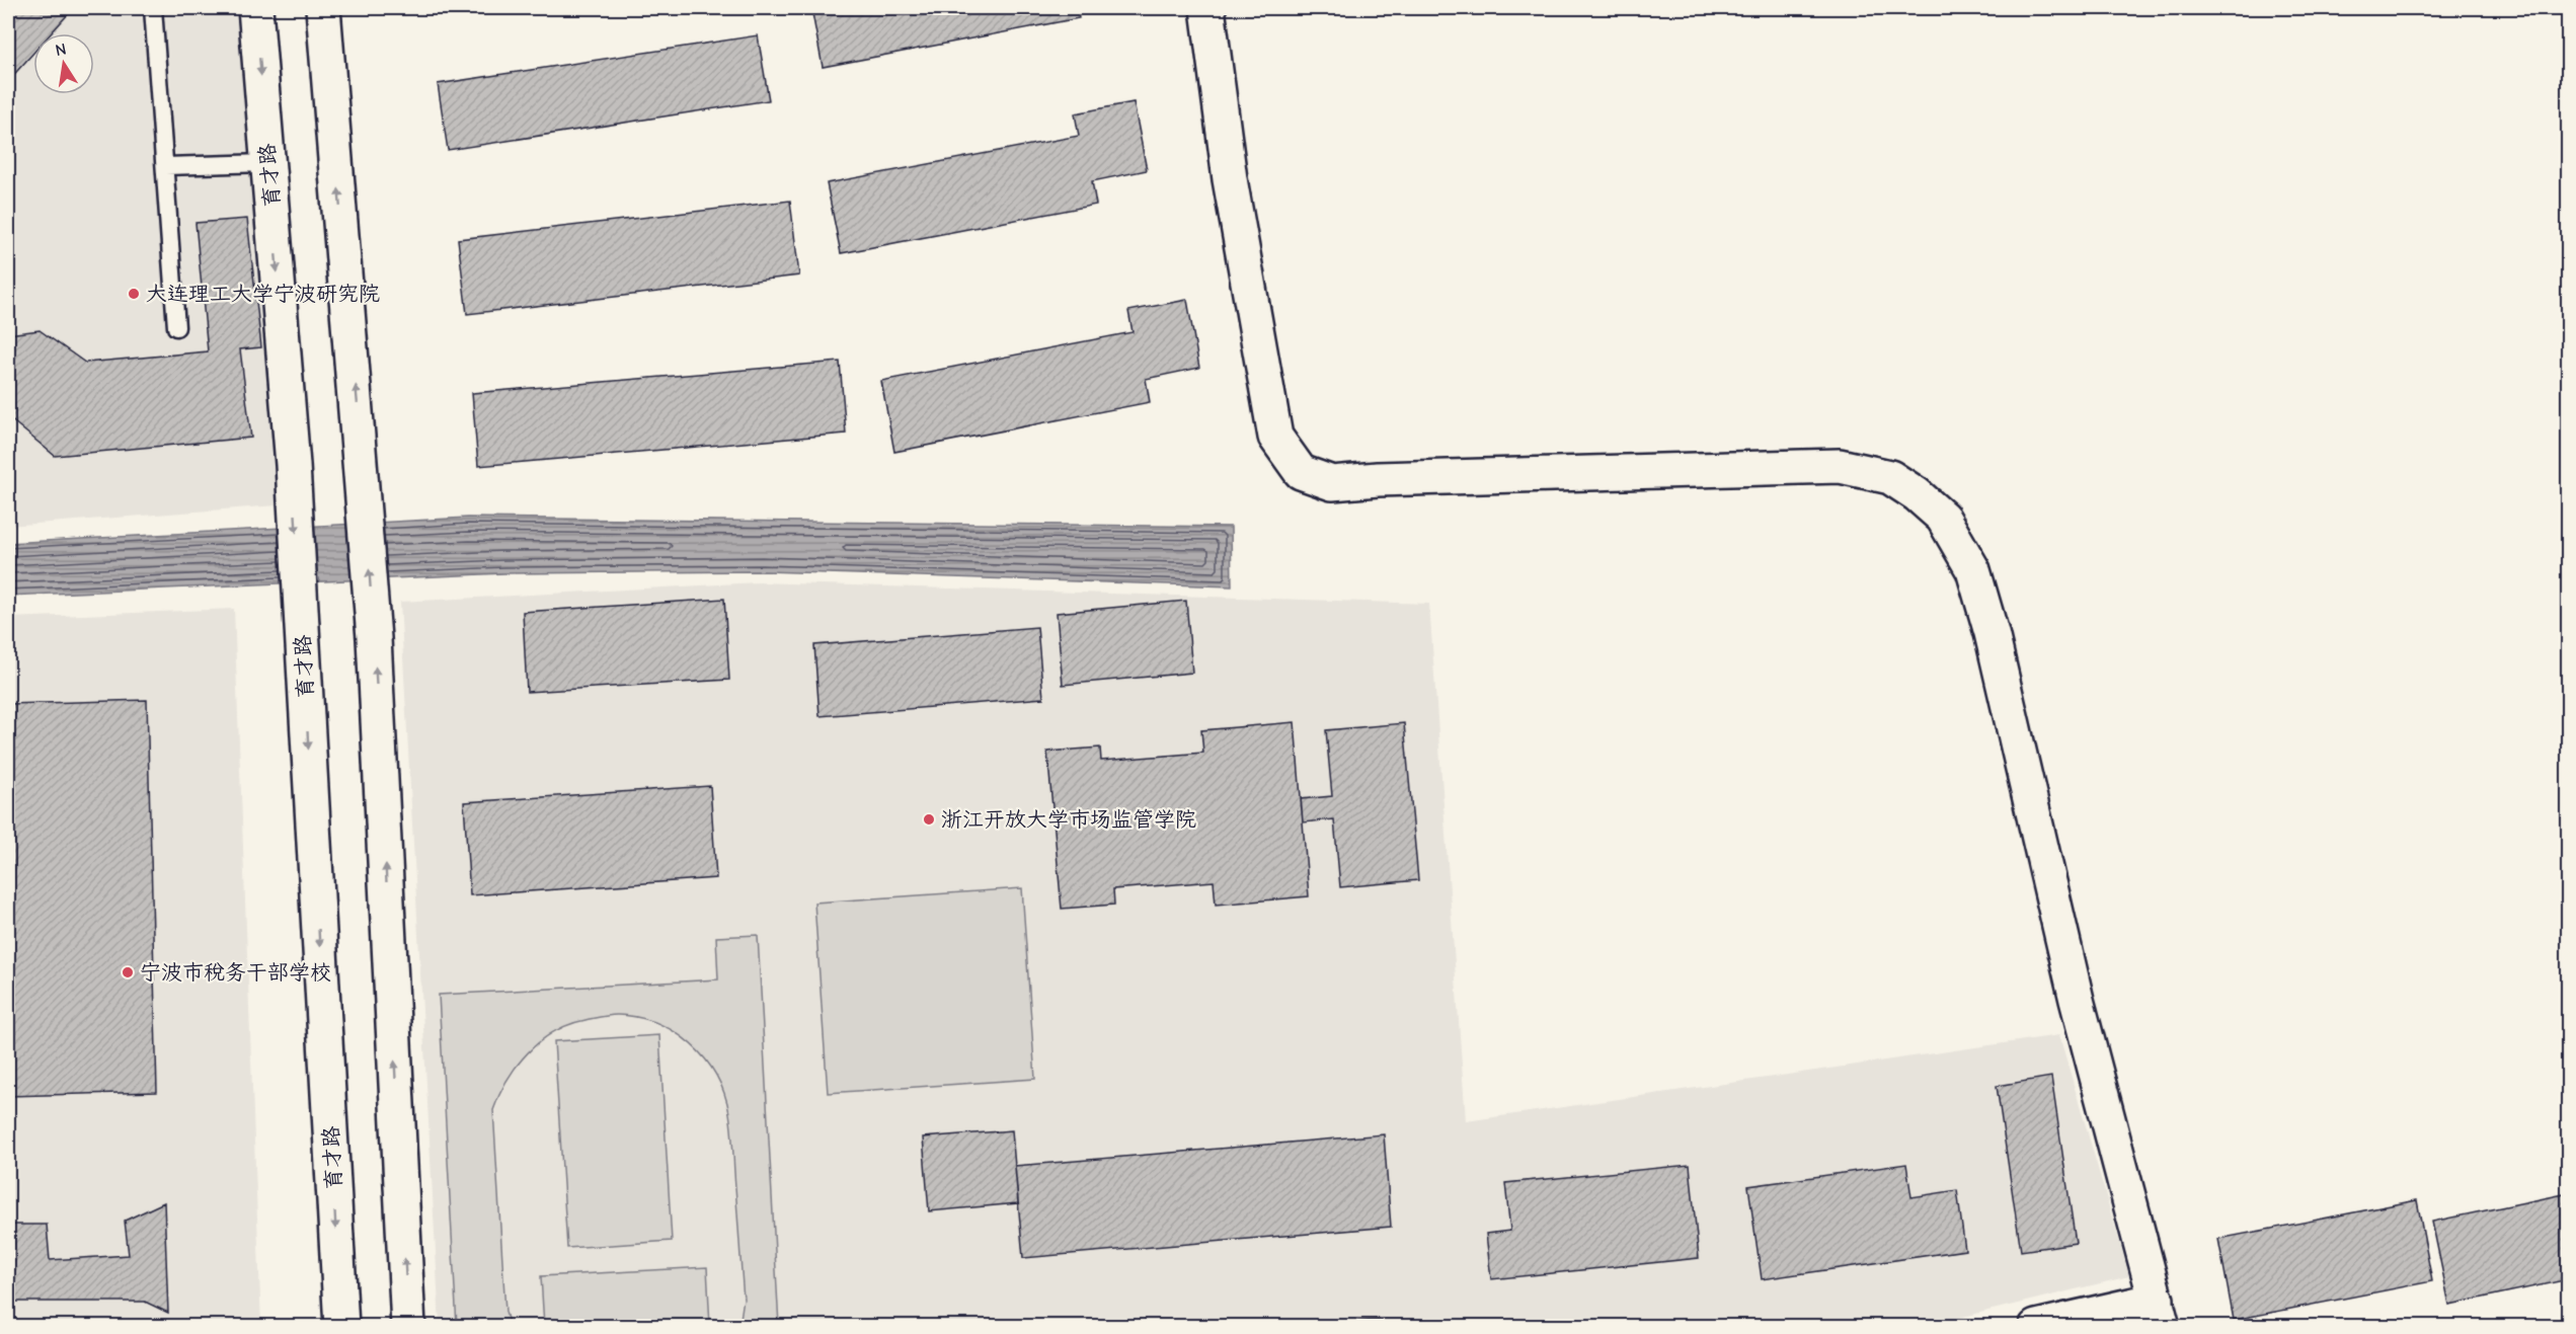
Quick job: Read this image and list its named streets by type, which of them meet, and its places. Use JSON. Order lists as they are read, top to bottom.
{
  "streets": {
    "main road": ["育才路"]
  },
  "places": ["大连理工大学宁波研究院", "浙江开放大学市场监管学院", "宁波市税务干部学校"],
  "north": "top"
}
